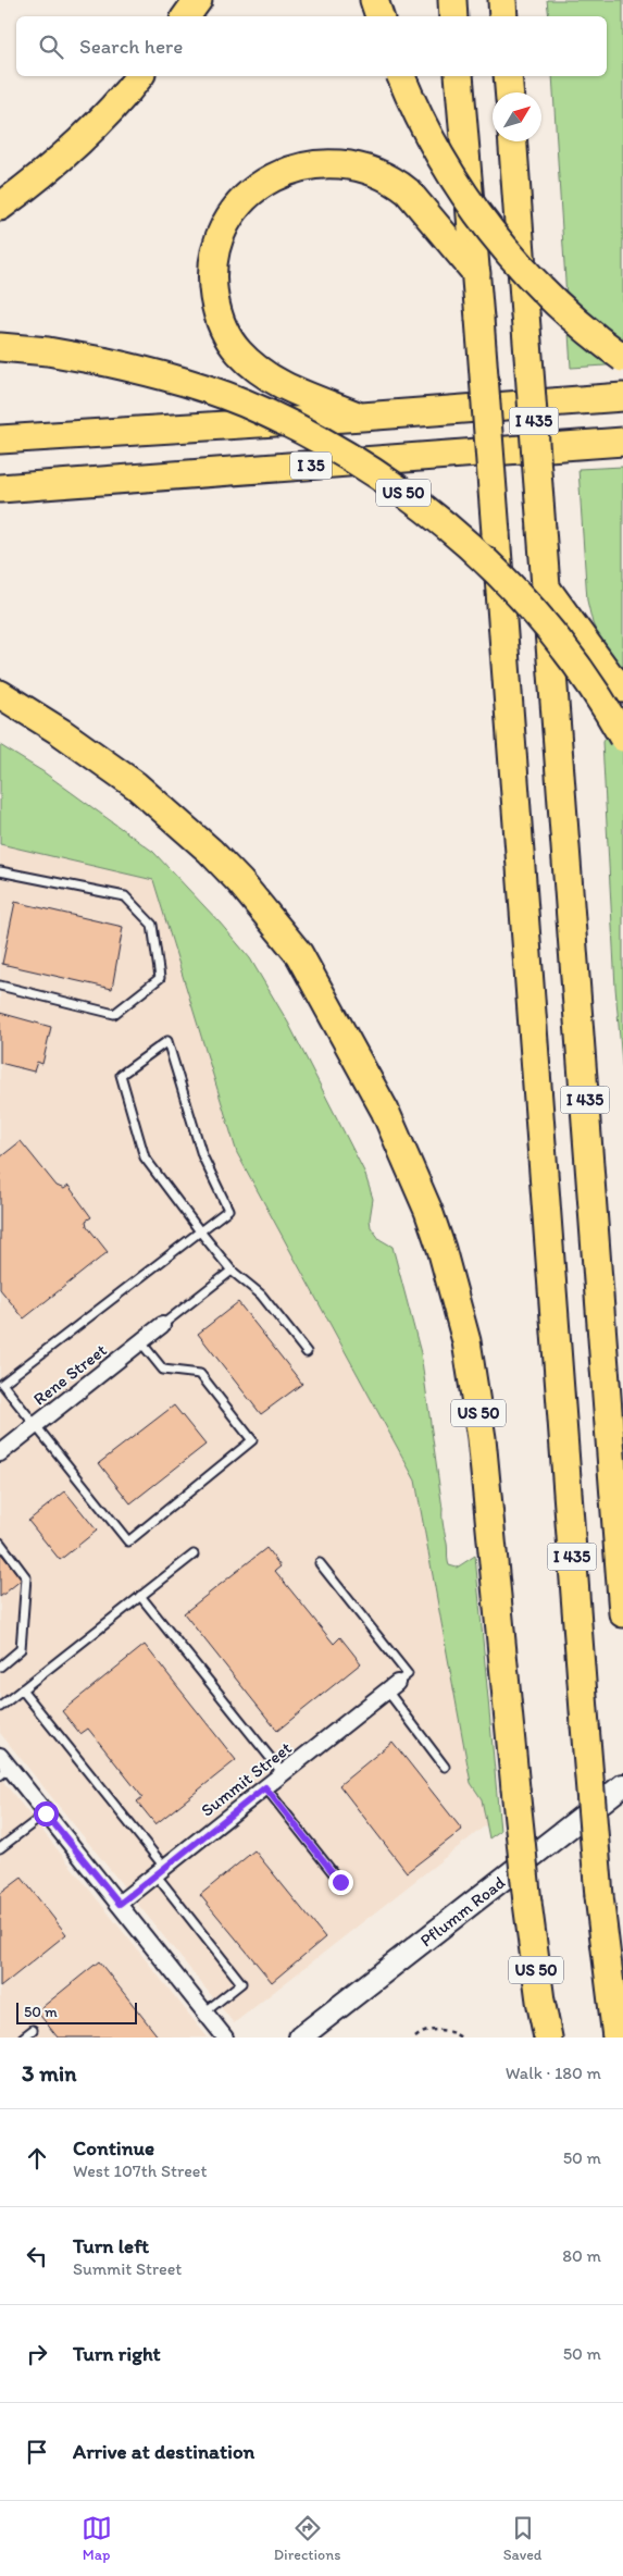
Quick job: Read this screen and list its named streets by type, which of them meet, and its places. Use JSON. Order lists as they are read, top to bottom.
{
  "streets": {
    "highway": ["I 435", "I 35", "US 50"],
    "main road": ["Pflumm Road"],
    "street": ["Rene Street", "Summit Street"]
  },
  "scale_bar": "50 m",
  "north": "top right",
  "page": {
    "search": "Search here",
    "scale": "50 m",
    "heading": ["3 min", "Walk · 180 m"],
    "list": [
      ["Continue", "West 107th Street", "50 m"],
      ["Turn left", "Summit Street", "80 m"],
      ["Turn right", "50 m"],
      "Arrive at destination"
    ],
    "nav": ["Map", "Directions", "Saved"]
  }
}
